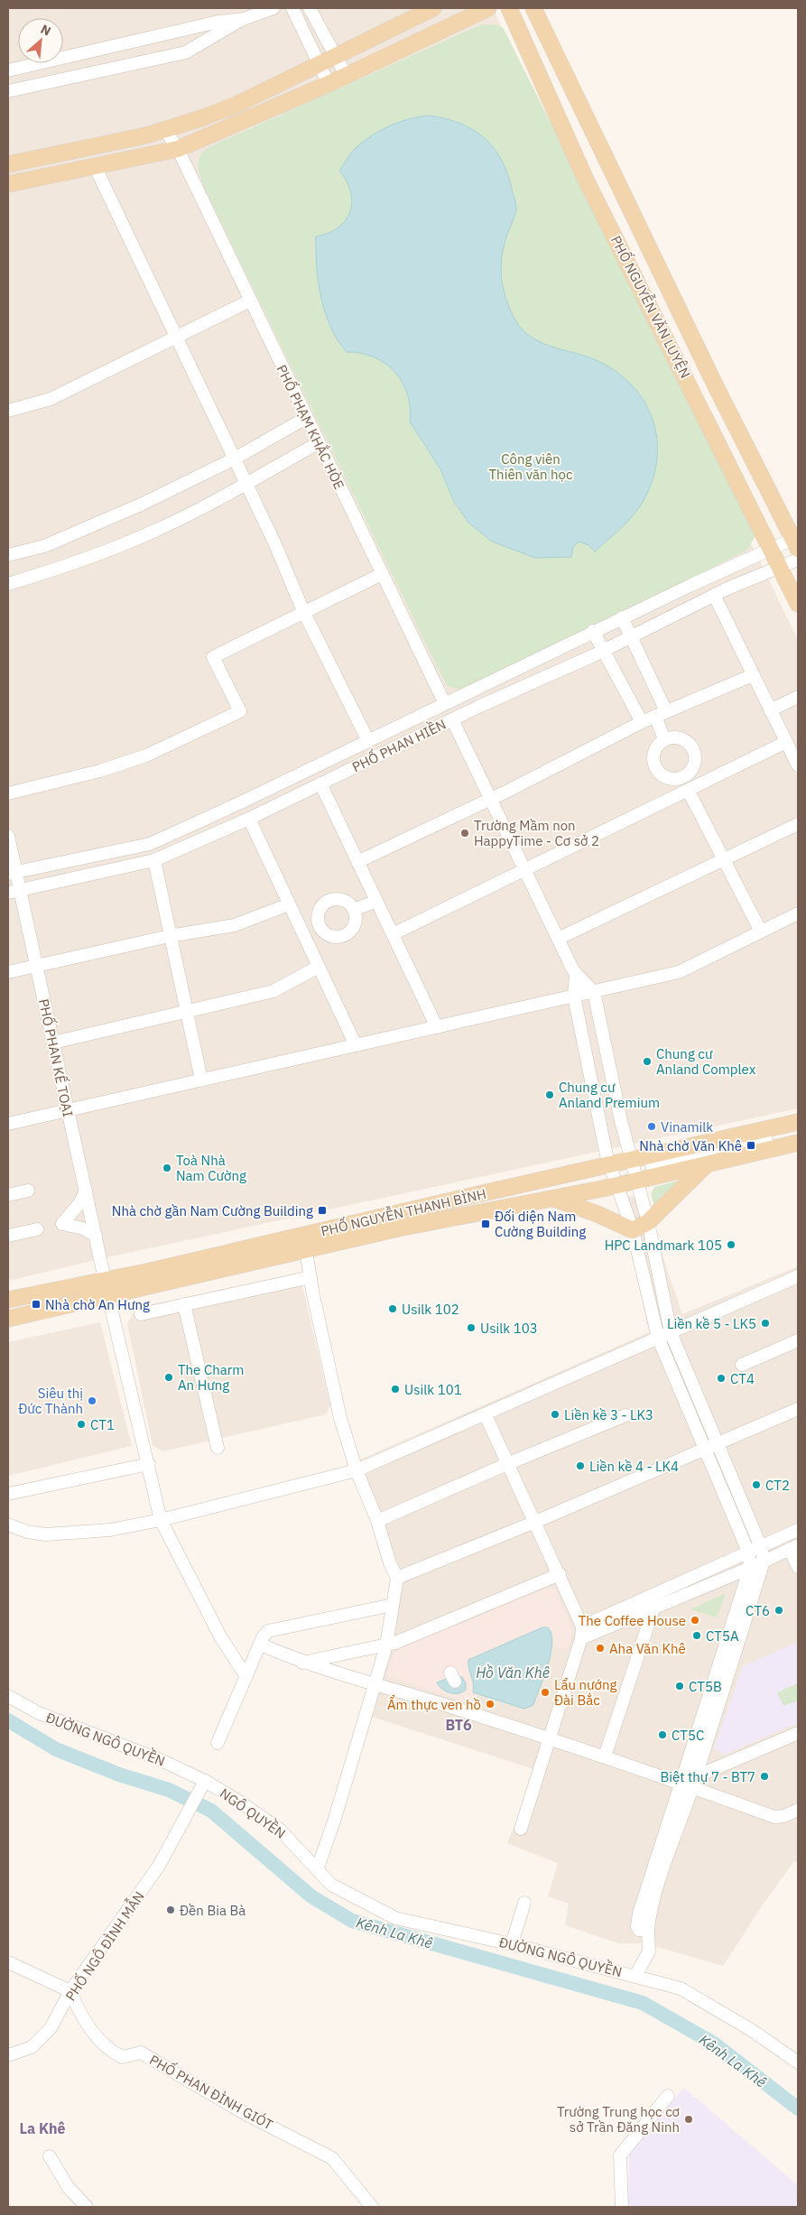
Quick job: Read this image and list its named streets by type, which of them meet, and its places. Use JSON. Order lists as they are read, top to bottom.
{
  "streets": {
    "main road": ["PHỐ NGUYỄN VĂN LUYỆN", "PHỐ NGUYỄN THANH BÌNH"],
    "street": [
      "PHỐ PHẠM KHẮC HÒE",
      "PHỐ PHAN HIỀN",
      "PHỐ PHAN KẾ TOẠI",
      "ĐƯỜNG NGÔ QUYỀN",
      "NGÔ QUYỀN",
      "PHỐ NGÔ ĐÌNH MẪN",
      "PHỐ PHAN ĐÌNH GIÓT"
    ]
  },
  "crossings": [
    ["PHỐ NGUYỄN VĂN LUYỆN", "PHỐ PHAN HIỀN"],
    ["PHỐ PHẠM KHẮC HÒE", "PHỐ PHAN HIỀN"],
    ["PHỐ PHAN HIỀN", "PHỐ PHAN KẾ TOẠI"],
    ["PHỐ PHAN KẾ TOẠI", "PHỐ NGUYỄN THANH BÌNH"],
    ["ĐƯỜNG NGÔ QUYỀN", "NGÔ QUYỀN"],
    ["ĐƯỜNG NGÔ QUYỀN", "PHỐ NGÔ ĐÌNH MẪN"],
    ["NGÔ QUYỀN", "PHỐ NGÔ ĐÌNH MẪN"],
    ["PHỐ NGÔ ĐÌNH MẪN", "PHỐ PHAN ĐÌNH GIÓT"]
  ],
  "districts": ["BT6", "La Khê"],
  "water": ["Hồ Văn Khê", "Kênh La Khê"],
  "parks": ["Công viên Thiên văn học"],
  "places": {
    "other": [
      "Trường Mầm non HappyTime - Cơ sở 2",
      "Chung cư Anland Complex",
      "Chung cư Anland Premium",
      "Vinamilk",
      "Toà Nhà Nam Cường",
      "HPC Landmark 105",
      "Usilk 102",
      "Liền kề 5 - LK5",
      "Usilk 103",
      "The Charm An Hưng",
      "CT4",
      "Usilk 101",
      "Siêu thị Đức Thành",
      "Liền kề 3 - LK3",
      "CT1",
      "Liền kề 4 - LK4",
      "CT2",
      "CT6",
      "The Coffee House",
      "CT5A",
      "Aha Văn Khê",
      "CT5B",
      "Lẩu nướng Đài Bắc",
      "Ẩm thực ven hồ",
      "CT5C",
      "Biệt thự 7 - BT7",
      "Đền Bia Bà",
      "Trường Trung học cơ sở Trần Đăng Ninh"
    ],
    "transit": [
      "Nhà chờ Văn Khê",
      "Nhà chờ gần Nam Cường Building",
      "Đối diện Nam Cường Building",
      "Nhà chờ An Hưng"
    ]
  },
  "north": "top right"
}
